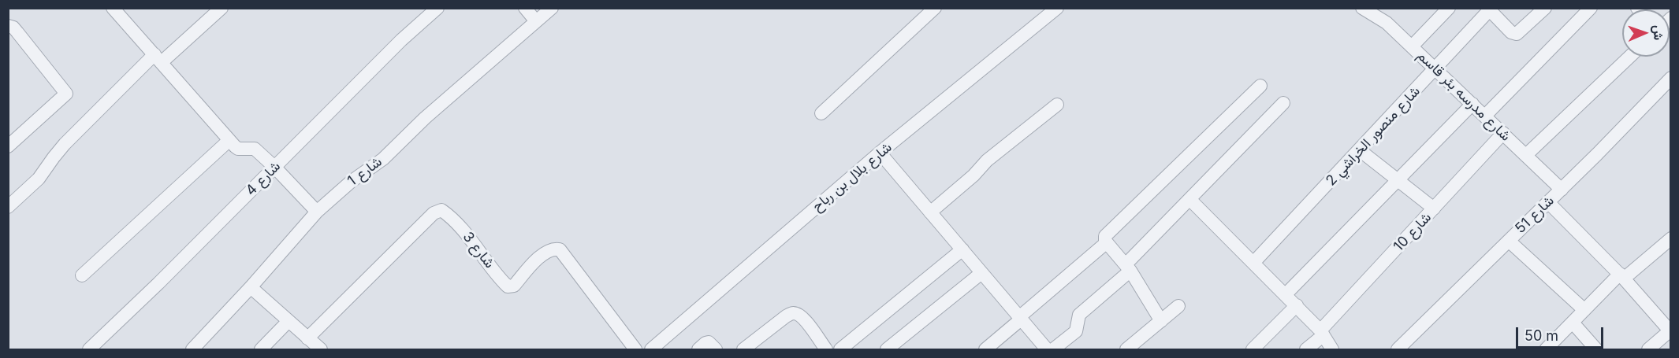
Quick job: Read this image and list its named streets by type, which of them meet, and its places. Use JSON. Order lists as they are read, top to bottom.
{
  "streets": {
    "street": [
      "شارع مدرسه بئر قاسم",
      "شارع منصور الخراشي 2",
      "شارع 1",
      "شارع بلال بن رباح",
      "شارع 4",
      "شارع 51",
      "شارع 10",
      "شارع 3"
    ]
  },
  "crossings": [
    ["شارع مدرسه بئر قاسم", "شارع منصور الخراشي 2"],
    ["شارع مدرسه بئر قاسم", "شارع 51"],
    ["شارع مدرسه بئر قاسم", "شارع 10"]
  ],
  "scale_bar": "50 m",
  "north": "right"
}
